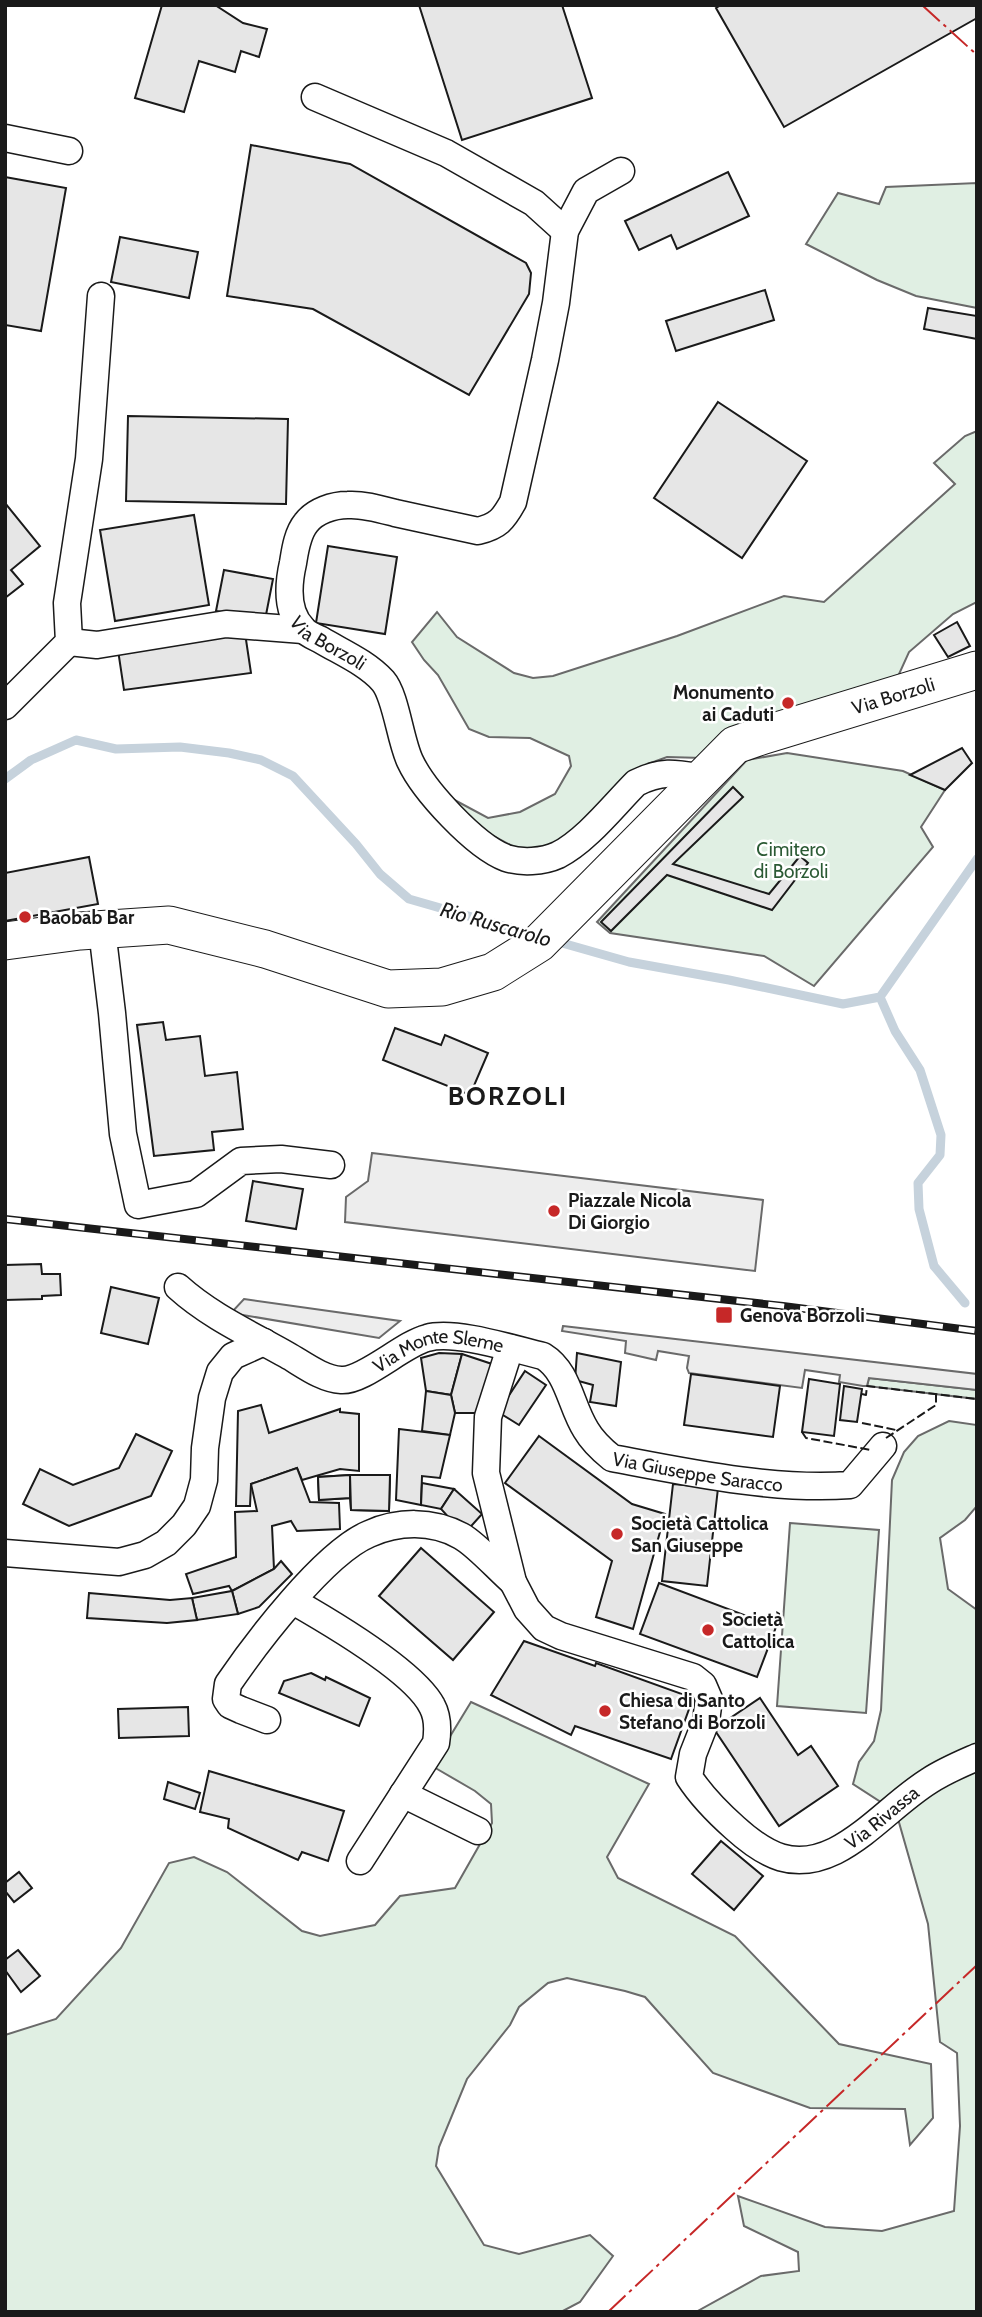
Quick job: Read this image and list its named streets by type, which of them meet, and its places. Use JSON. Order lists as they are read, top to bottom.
{
  "streets": {
    "main road": ["Via Borzoli"],
    "street": ["Via Monte Sleme", "Via Giuseppe Saracco", "Via Rivassa"]
  },
  "crossings": [
    ["Via Monte Sleme", "Via Giuseppe Saracco"],
    ["Via Monte Sleme", "Via Rivassa"]
  ],
  "districts": ["BORZOLI"],
  "water": ["Rio Ruscarolo"],
  "parks": ["Cimitero di Borzoli"],
  "places": {
    "other": [
      "Monumento ai Caduti",
      "Baobab Bar",
      "Piazzale Nicola Di Giorgio",
      "Società Cattolica San Giuseppe",
      "Società Cattolica",
      "Chiesa di Santo Stefano di Borzoli"
    ],
    "transit": ["Genova Borzoli"]
  }
}
